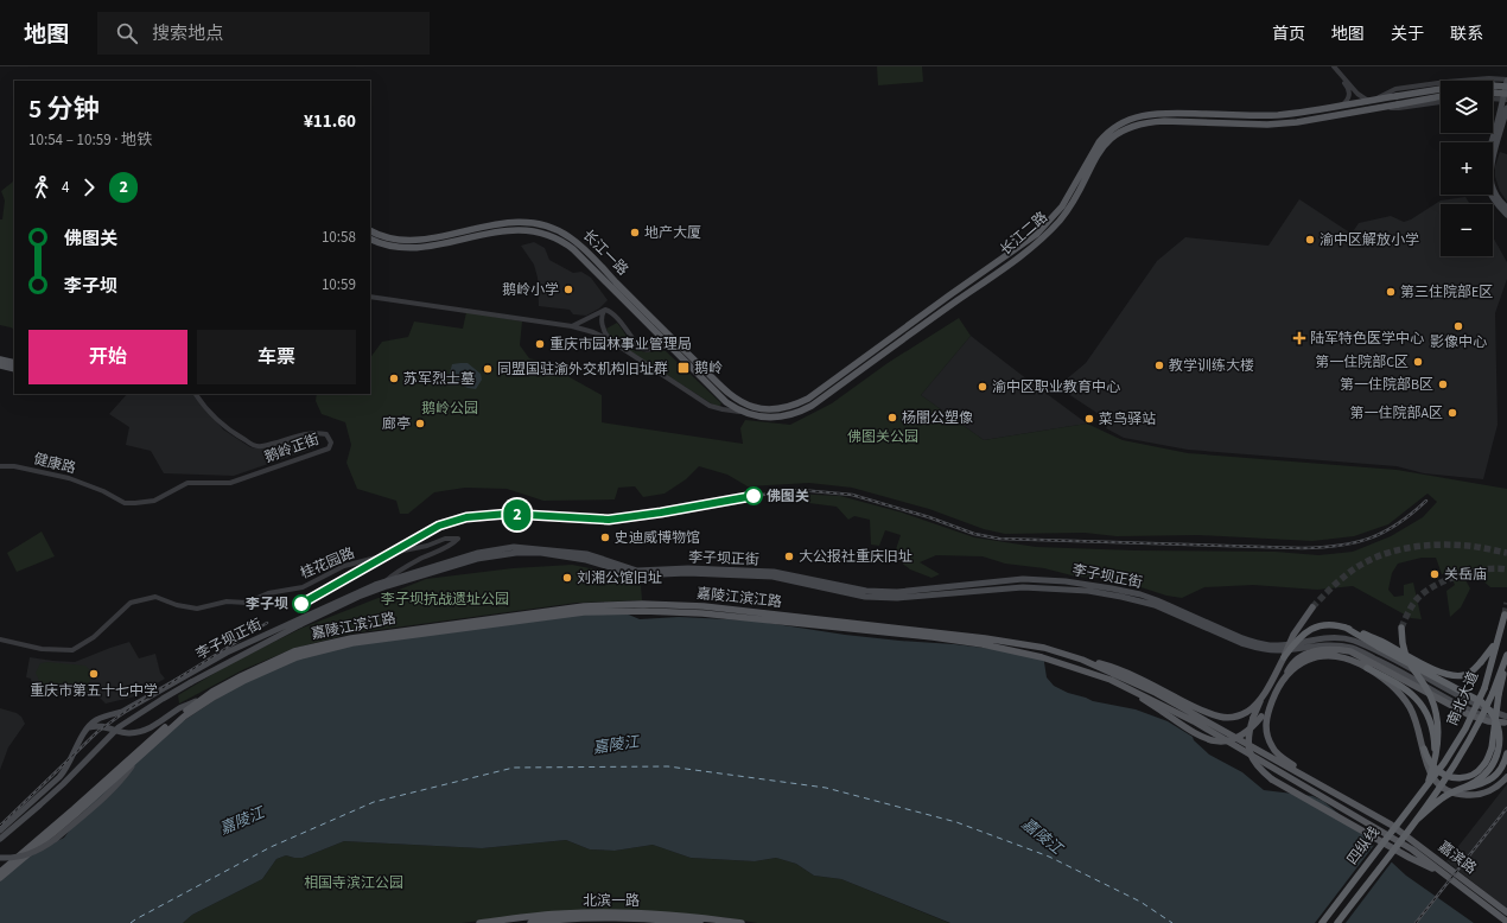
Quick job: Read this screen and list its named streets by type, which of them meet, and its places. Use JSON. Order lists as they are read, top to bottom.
{
  "streets": {
    "highway": ["南北大道", "四纵线"],
    "main road": [
      "长江二路",
      "长江一路",
      "李子坝正街",
      "嘉陵江滨江路",
      "嘉滨路",
      "北滨一路"
    ],
    "street": ["鹅岭正街", "健康路", "桂花园路"]
  },
  "crossings": [
    ["长江二路", "长江一路"],
    ["鹅岭正街", "健康路"],
    ["李子坝正街", "桂花园路"],
    ["南北大道", "四纵线"]
  ],
  "water": ["嘉陵江"],
  "parks": [
    "鹅岭公园",
    "佛图关公园",
    "李子坝抗战遗址公园",
    "相国寺滨江公园"
  ],
  "places": {
    "other": [
      "地产大厦",
      "渝中区解放小学",
      "鹅岭小学",
      "第三住院部E区",
      "影像中心",
      "重庆市园林事业管理局",
      "第一住院部C区",
      "教学训练大楼",
      "同盟国驻渝外交机构旧址群",
      "苏军烈士墓",
      "第一住院部B区",
      "渝中区职业教育中心",
      "第一住院部A区",
      "杨闇公塑像",
      "菜鸟驿站",
      "廊亭",
      "佛图关",
      "史迪威博物馆",
      "大公报社重庆旧址",
      "关岳庙",
      "刘湘公馆旧址",
      "李子坝",
      "重庆市第五十七中学"
    ],
    "health": ["陆军特色医学中心"],
    "transit": ["鹅岭"]
  },
  "lines": ["metro line 2"],
  "page": {
    "header": "地图",
    "search": "搜索地点",
    "nav": [
      "首页",
      "地图",
      "关于",
      "联系"
    ],
    "on_map": "2",
    "map_buttons": ["+", "−"],
    "heading": ["5 分钟", "10:54 – 10:59 · 地铁", "¥11.60"],
    "legs": ["4", "2"],
    "list": [
      {
        "name": "佛图关",
        "value": "10:58"
      },
      {
        "name": "李子坝",
        "value": "10:59"
      }
    ],
    "buttons": ["开始", "车票"]
  }
}
